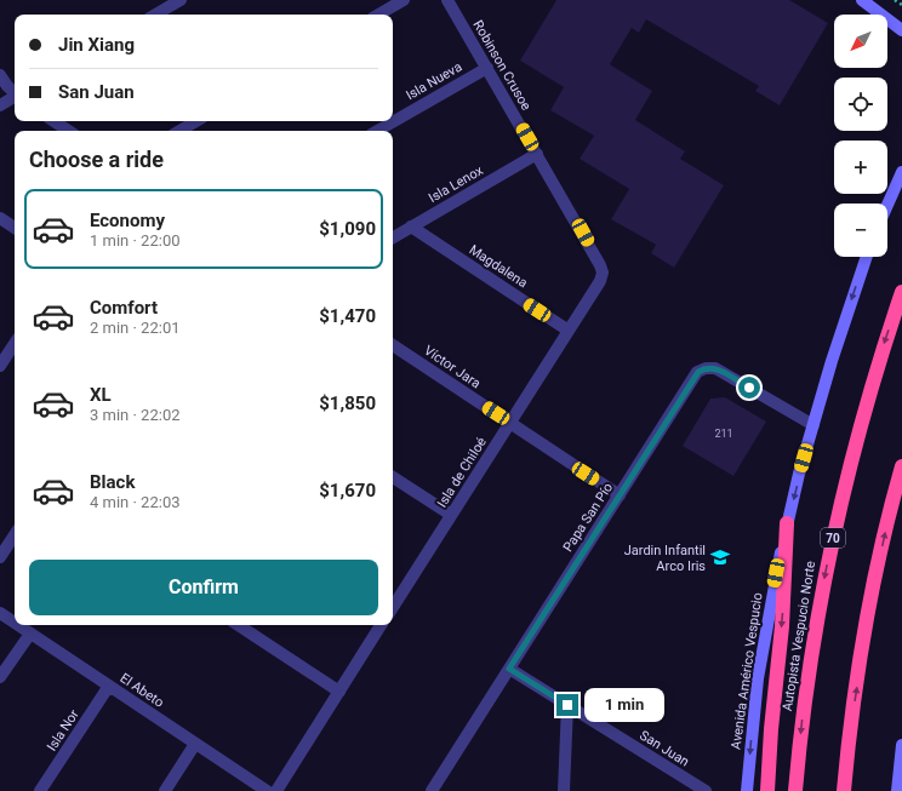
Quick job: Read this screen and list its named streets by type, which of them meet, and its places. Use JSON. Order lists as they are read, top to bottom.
{
  "streets": {
    "highway": ["70", "Autopista Vespucio Norte"],
    "main road": ["Avenida Américo Vespucio"],
    "street": [
      "Robinson Crusoe",
      "Isla Nueva",
      "Isla Lenox",
      "Magdalena",
      "Víctor Jara",
      "Isla de Chiloé",
      "Papa San Pío",
      "El Abeto",
      "Isla Nor",
      "San Juan"
    ]
  },
  "crossings": [
    ["Robinson Crusoe", "Isla Nueva"],
    ["Robinson Crusoe", "Isla Lenox"],
    ["Robinson Crusoe", "Isla de Chiloé"],
    ["Isla Lenox", "Magdalena"],
    ["Magdalena", "Isla de Chiloé"],
    ["Víctor Jara", "Isla de Chiloé"],
    ["Víctor Jara", "Papa San Pío"],
    ["Papa San Pío", "Avenida Américo Vespucio"],
    ["Papa San Pío", "San Juan"],
    ["El Abeto", "Isla Nor"]
  ],
  "one_way": ["Avenida Américo Vespucio"],
  "places": {
    "school or university": ["Jardin Infantil Arco Iris"]
  },
  "house_numbers": ["211"],
  "north": "bottom left",
  "page": {
    "map_buttons": ["+", "−"],
    "banner": ["Jin Xiang", "San Juan"],
    "heading": "Choose a ride",
    "list": [
      {
        "name": "Economy",
        "note": "1 min · 22:00",
        "value": "$1,090"
      },
      {
        "name": "Comfort",
        "note": "2 min · 22:01",
        "value": "$1,470"
      },
      {
        "name": "XL",
        "note": "3 min · 22:02",
        "value": "$1,850"
      },
      {
        "name": "Black",
        "note": "4 min · 22:03",
        "value": "$1,670"
      }
    ],
    "buttons": "Confirm",
    "bubble": "1 min"
  }
}
